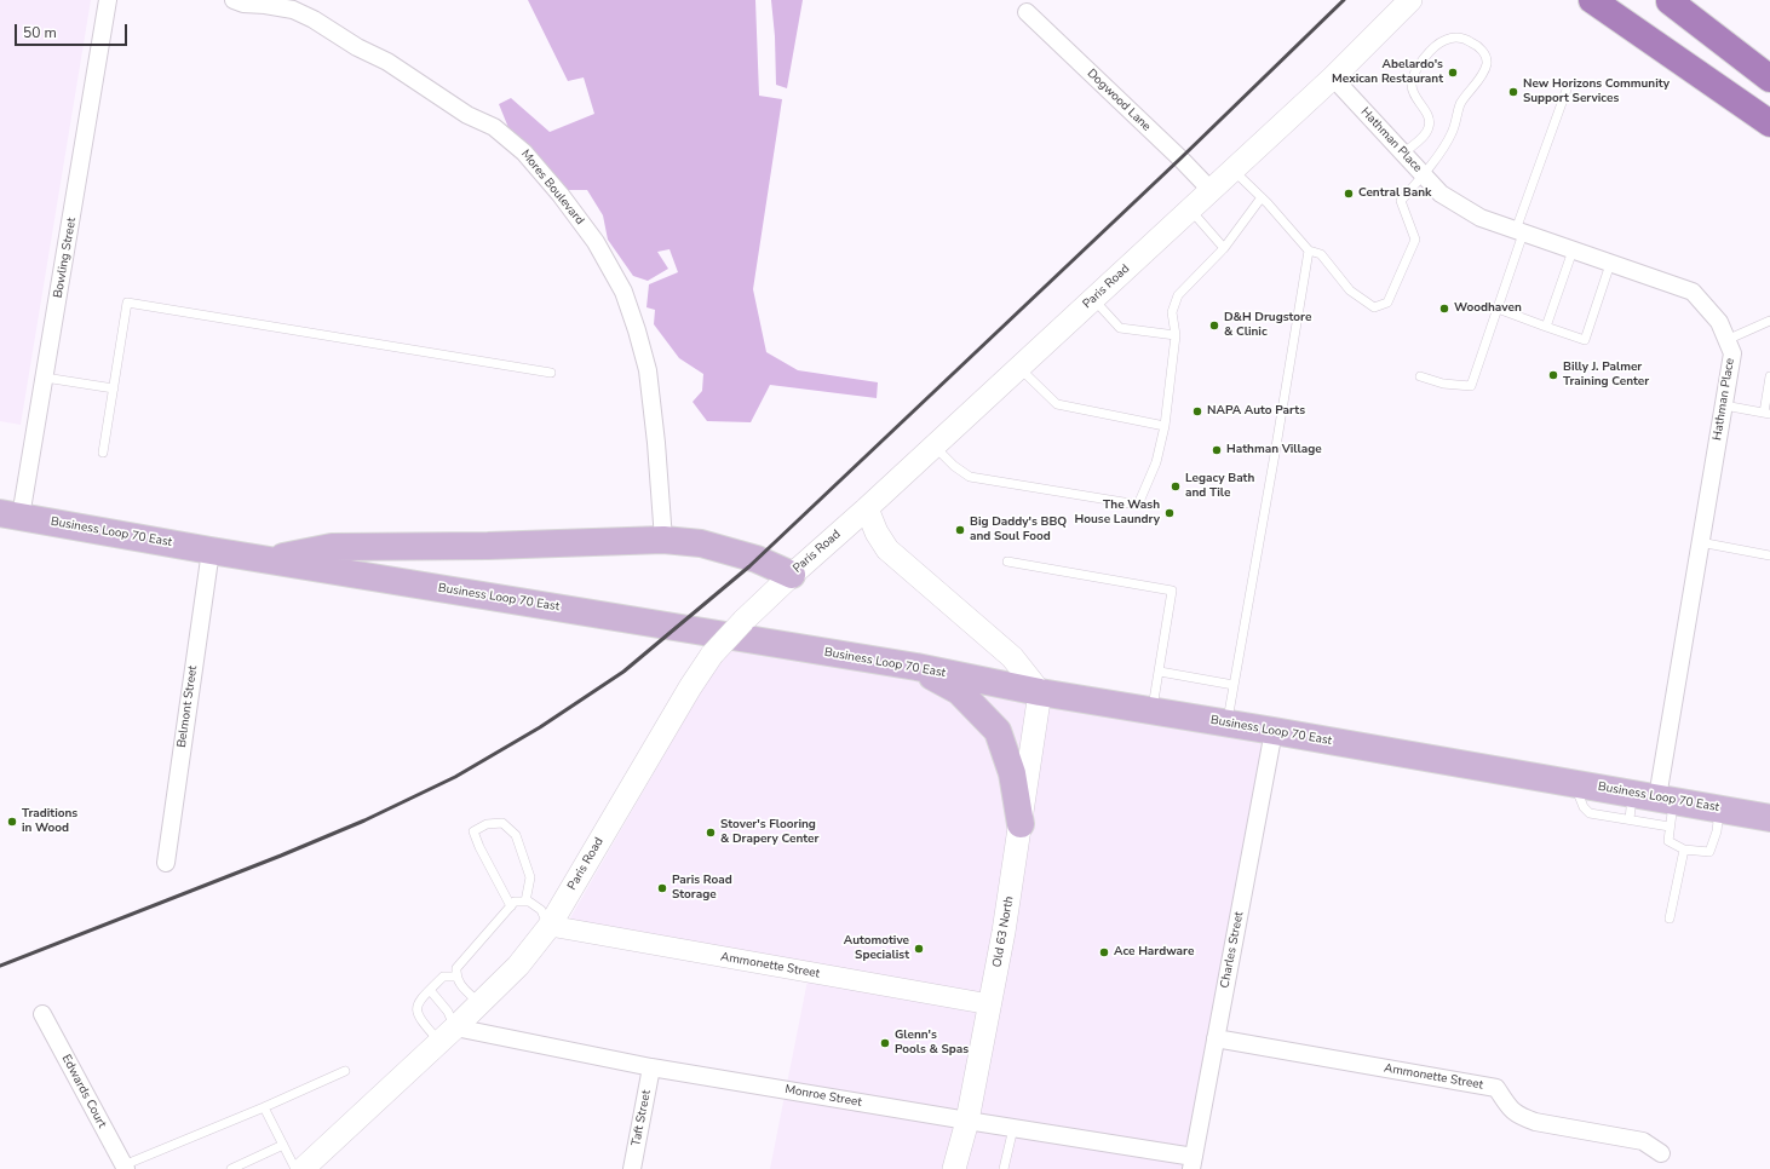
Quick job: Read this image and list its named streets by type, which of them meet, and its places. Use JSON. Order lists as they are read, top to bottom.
{
  "streets": {
    "main road": ["Paris Road", "Business Loop 70 East", "Old 63 North"],
    "street": [
      "Dogwood Lane",
      "Hathman Place",
      "Mores Boulevard",
      "Bowling Street",
      "Belmont Street",
      "Charles Street",
      "Ammonette Street",
      "Edwards Court",
      "Monroe Street",
      "Taft Street"
    ]
  },
  "crossings": [
    ["Dogwood Lane", "Paris Road"],
    ["Hathman Place", "Paris Road"],
    ["Hathman Place", "Business Loop 70 East"],
    ["Bowling Street", "Business Loop 70 East"],
    ["Paris Road", "Ammonette Street"],
    ["Paris Road", "Monroe Street"],
    ["Business Loop 70 East", "Belmont Street"],
    ["Business Loop 70 East", "Old 63 North"],
    ["Business Loop 70 East", "Charles Street"],
    ["Old 63 North", "Ammonette Street"],
    ["Old 63 North", "Monroe Street"],
    ["Charles Street", "Ammonette Street"],
    ["Charles Street", "Monroe Street"],
    ["Monroe Street", "Taft Street"]
  ],
  "places": [
    "Abelardo's Mexican Restaurant",
    "New Horizons Community Support Services",
    "Central Bank",
    "Woodhaven",
    "D&H Drugstore & Clinic",
    "Billy J. Palmer Training Center",
    "NAPA Auto Parts",
    "Hathman Village",
    "Legacy Bath and Tile",
    "The Wash House Laundry",
    "Big Daddy's BBQ and Soul Food",
    "Traditions in Wood",
    "Stover's Flooring & Drapery Center",
    "Paris Road Storage",
    "Automotive Specialist",
    "Ace Hardware",
    "Glenn's Pools & Spas"
  ],
  "scale_bar": "50 m"
}
